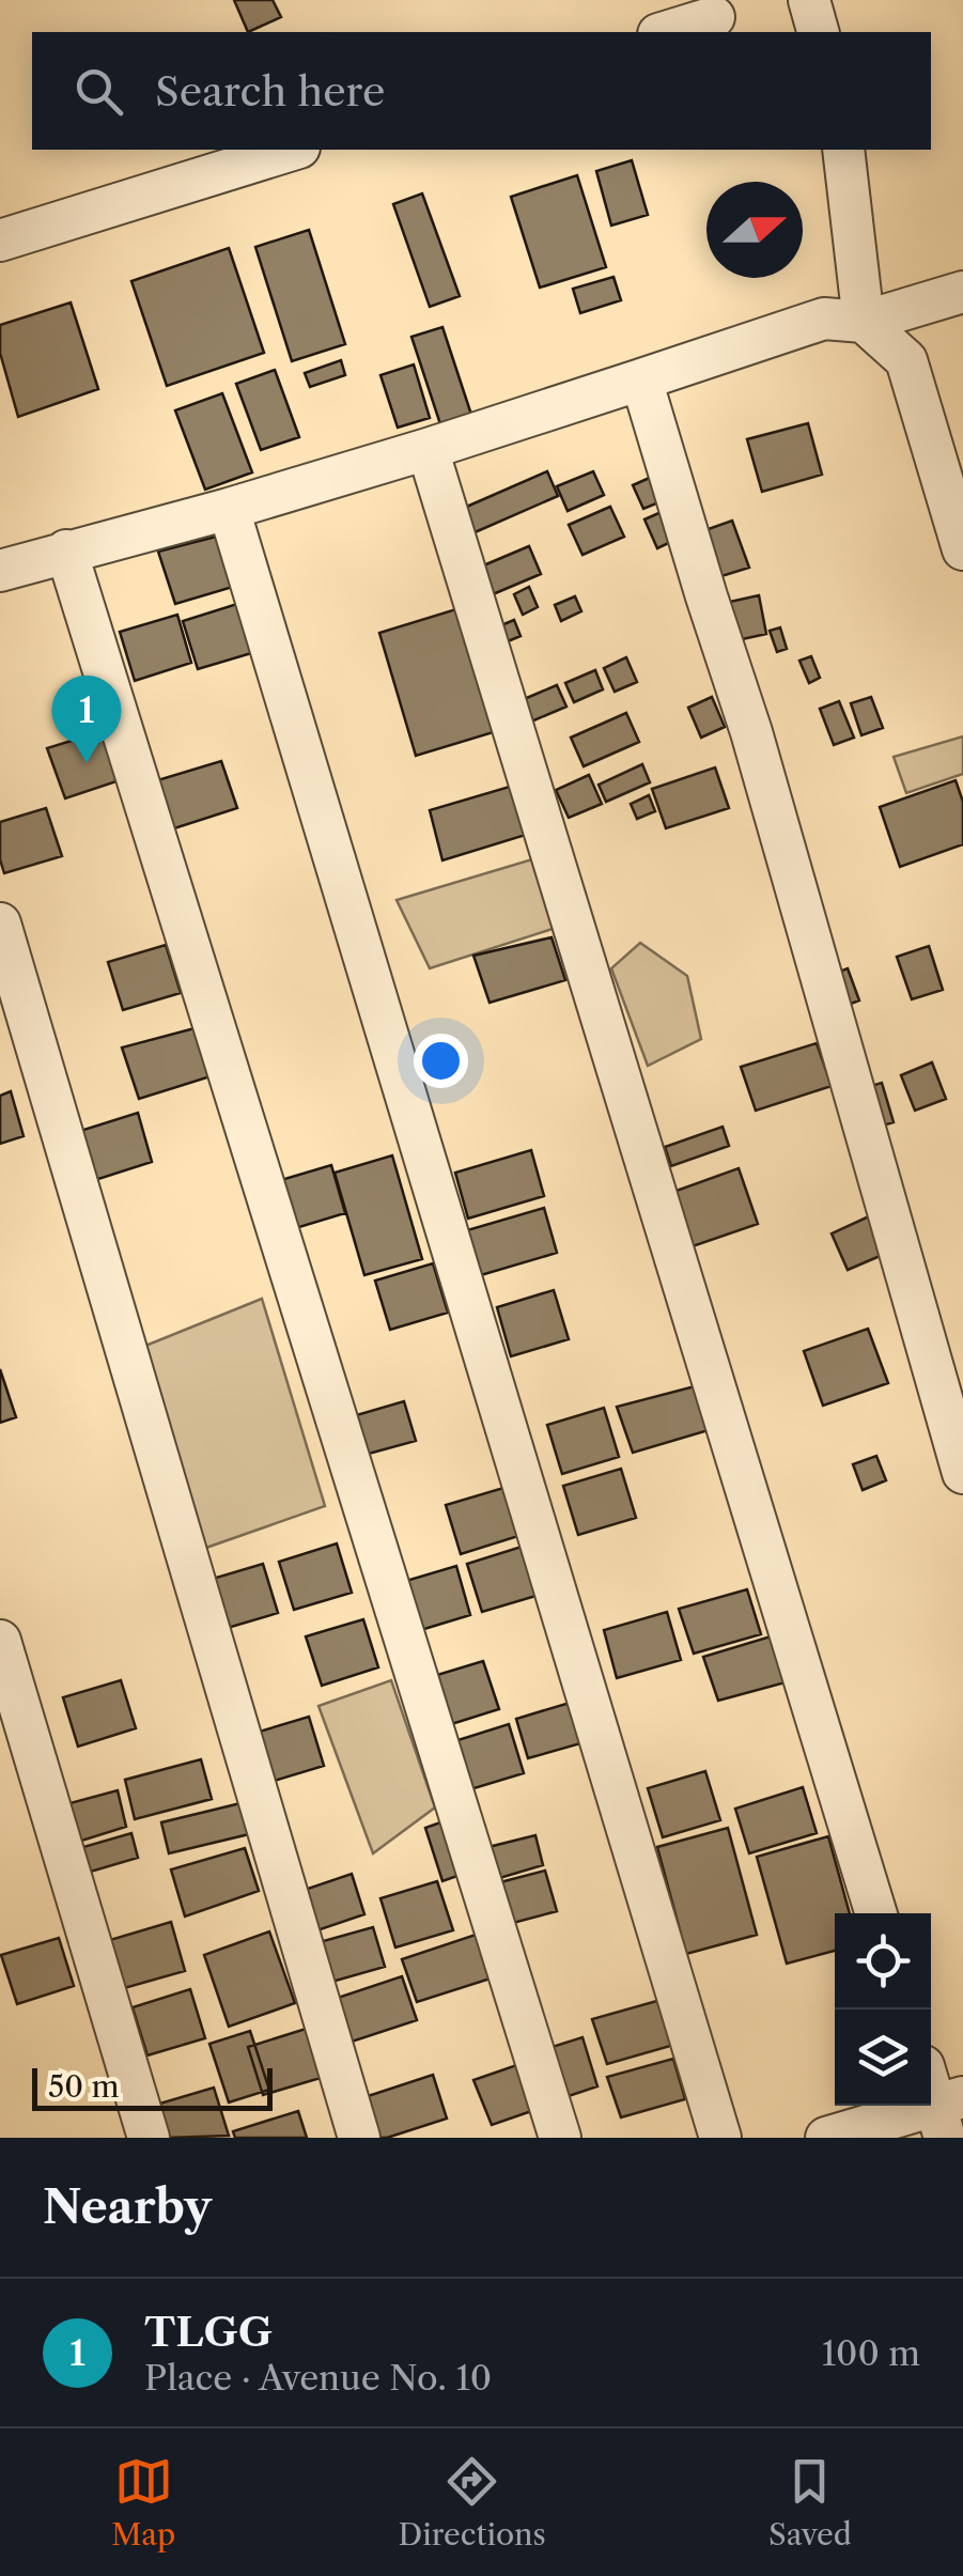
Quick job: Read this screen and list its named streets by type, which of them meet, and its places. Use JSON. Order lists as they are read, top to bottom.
{
  "scale_bar": "50 m",
  "north": "right",
  "page": {
    "search": "Search here",
    "pins": "1",
    "scale": "50 m",
    "heading": "Nearby",
    "list": [
      {
        "mark": "1",
        "name": "TLGG",
        "note": "Place · Avenue No. 10",
        "value": "100 m"
      }
    ],
    "nav": ["Map", "Directions", "Saved"]
  }
}
